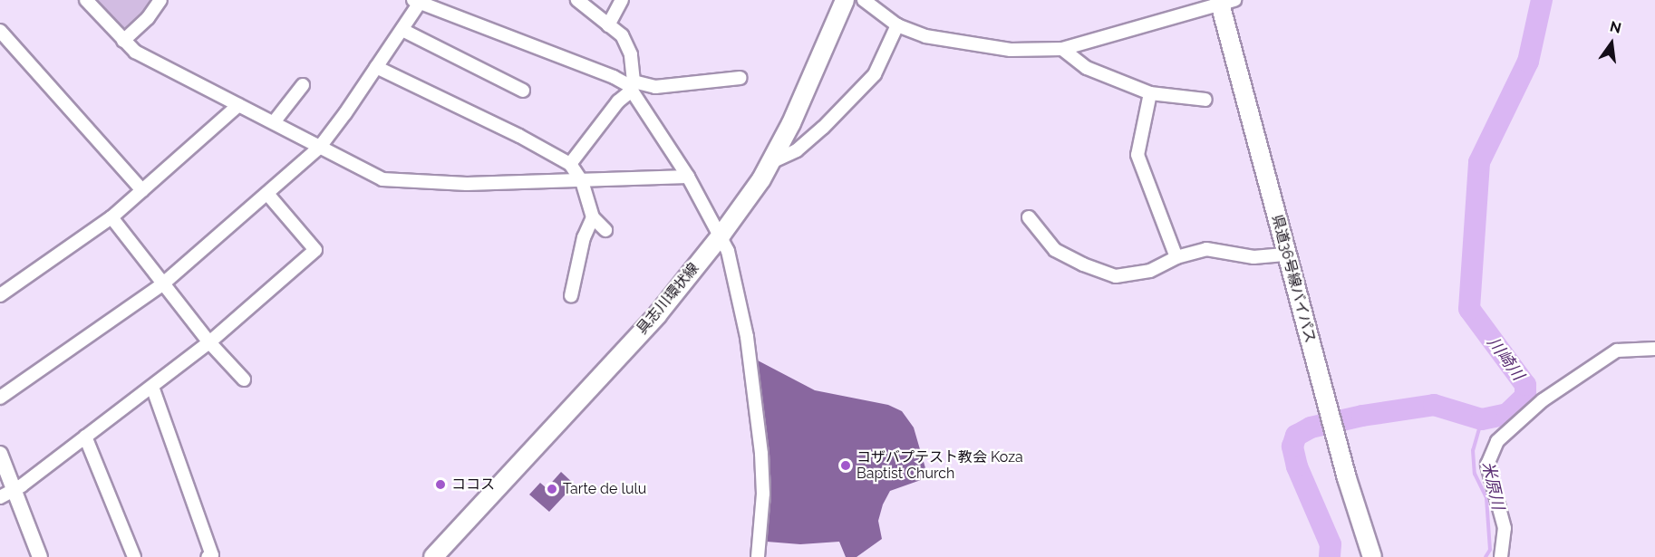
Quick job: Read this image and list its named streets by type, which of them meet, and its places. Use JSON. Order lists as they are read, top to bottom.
{
  "streets": {
    "main road": ["県道36号線バイパス", "具志川環状線"]
  },
  "water": ["川崎川", "米原川"],
  "places": ["コザバプテスト教会 Koza Baptist Church", "ココス", "Tarte de lulu"],
  "north": "top"
}
